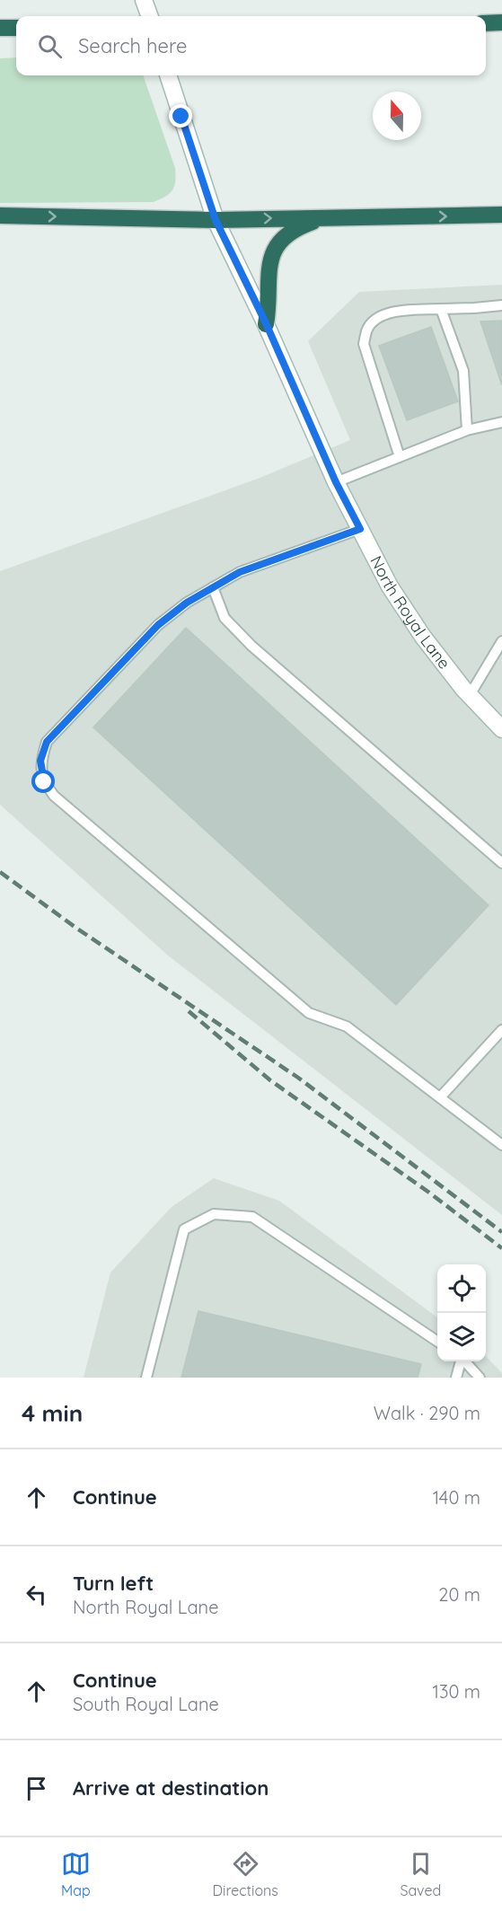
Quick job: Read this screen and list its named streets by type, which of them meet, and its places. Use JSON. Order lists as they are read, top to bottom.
{
  "streets": {
    "main road": ["North Royal Lane"]
  },
  "north": "top",
  "page": {
    "search": "Search here",
    "heading": ["4 min", "Walk · 290 m"],
    "list": [
      ["Continue", "140 m"],
      ["Turn left", "North Royal Lane", "20 m"],
      ["Continue", "South Royal Lane", "130 m"],
      "Arrive at destination"
    ],
    "nav": ["Map", "Directions", "Saved"]
  }
}
